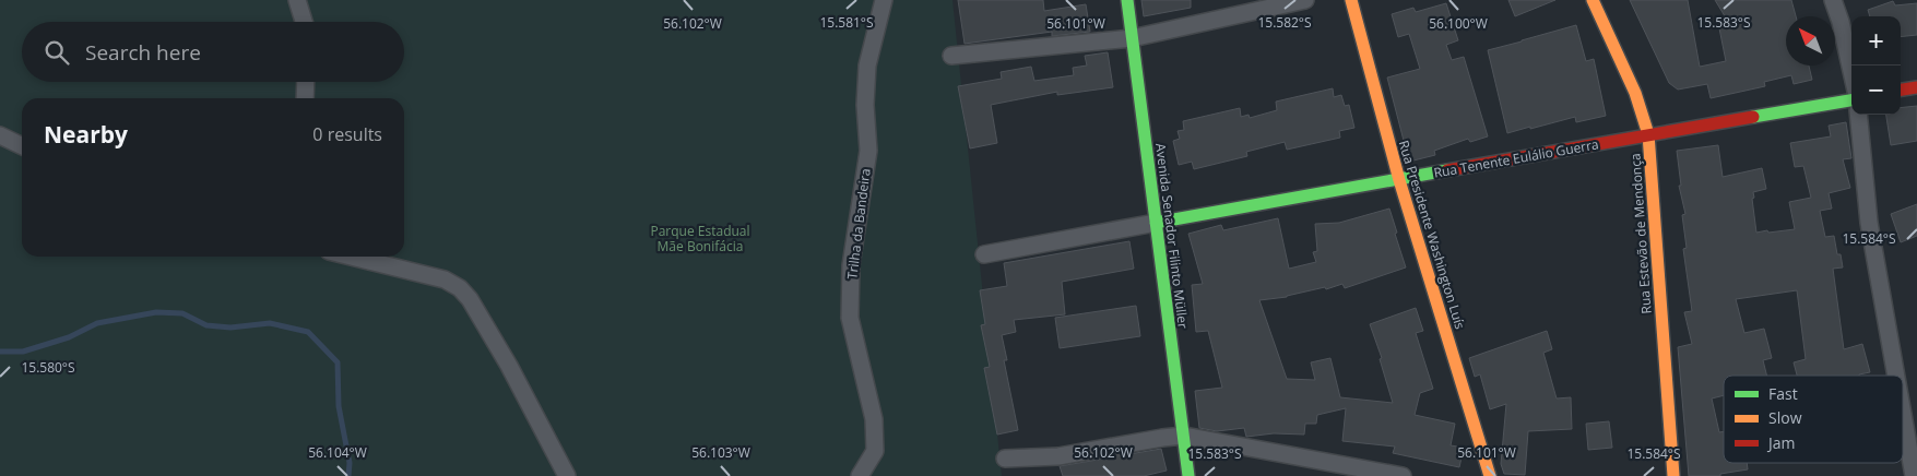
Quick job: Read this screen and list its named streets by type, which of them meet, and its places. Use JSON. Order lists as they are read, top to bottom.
{
  "streets": {
    "street": [
      "Rua Tenente Eulálio Guerra",
      "Trilha da Bandeira",
      "Rua Estevão de Mendonça",
      "Rua Presidente Washington Luís",
      "Avenida Senador Filinto Müller"
    ]
  },
  "crossings": [
    ["Rua Tenente Eulálio Guerra", "Rua Estevão de Mendonça"],
    ["Rua Tenente Eulálio Guerra", "Rua Presidente Washington Luís"],
    ["Rua Tenente Eulálio Guerra", "Avenida Senador Filinto Müller"]
  ],
  "parks": ["Parque Estadual Mãe Bonifácia"],
  "legend": ["Fast", "Slow", "Jam"],
  "north": "top left",
  "page": {
    "map_buttons": ["+", "−"],
    "search": "Search here",
    "heading": ["Nearby", "0 results"]
  },
  "coordinates": [
    "15.581°S",
    "15.582°S",
    "15.583°S",
    "56.102°W",
    "56.101°W",
    "56.100°W",
    "15.584°S",
    "15.580°S",
    "56.104°W",
    "56.103°W"
  ]
}
